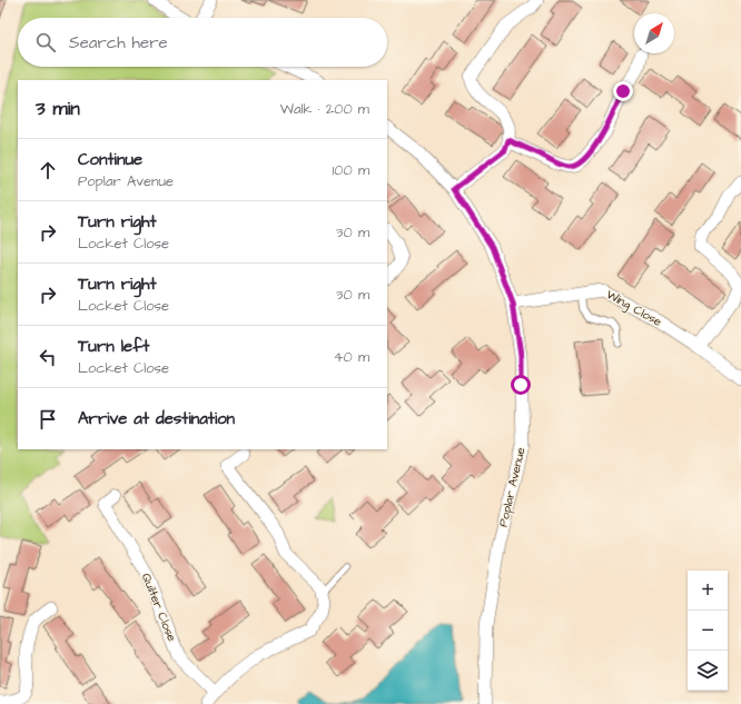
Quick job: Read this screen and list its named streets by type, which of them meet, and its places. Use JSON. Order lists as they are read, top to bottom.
{
  "streets": {
    "street": ["Wing Close", "Poplar Avenue", "Quilter Close"]
  },
  "crossings": [
    ["Wing Close", "Poplar Avenue"]
  ],
  "north": "top right",
  "page": {
    "search": "Search here",
    "heading": ["3 min", "Walk · 200 m"],
    "list": [
      ["Continue", "Poplar Avenue", "100 m"],
      ["Turn right", "Locket Close", "30 m"],
      ["Turn right", "Locket Close", "30 m"],
      ["Turn left", "Locket Close", "40 m"],
      "Arrive at destination"
    ],
    "map_buttons": ["+", "−"]
  }
}
